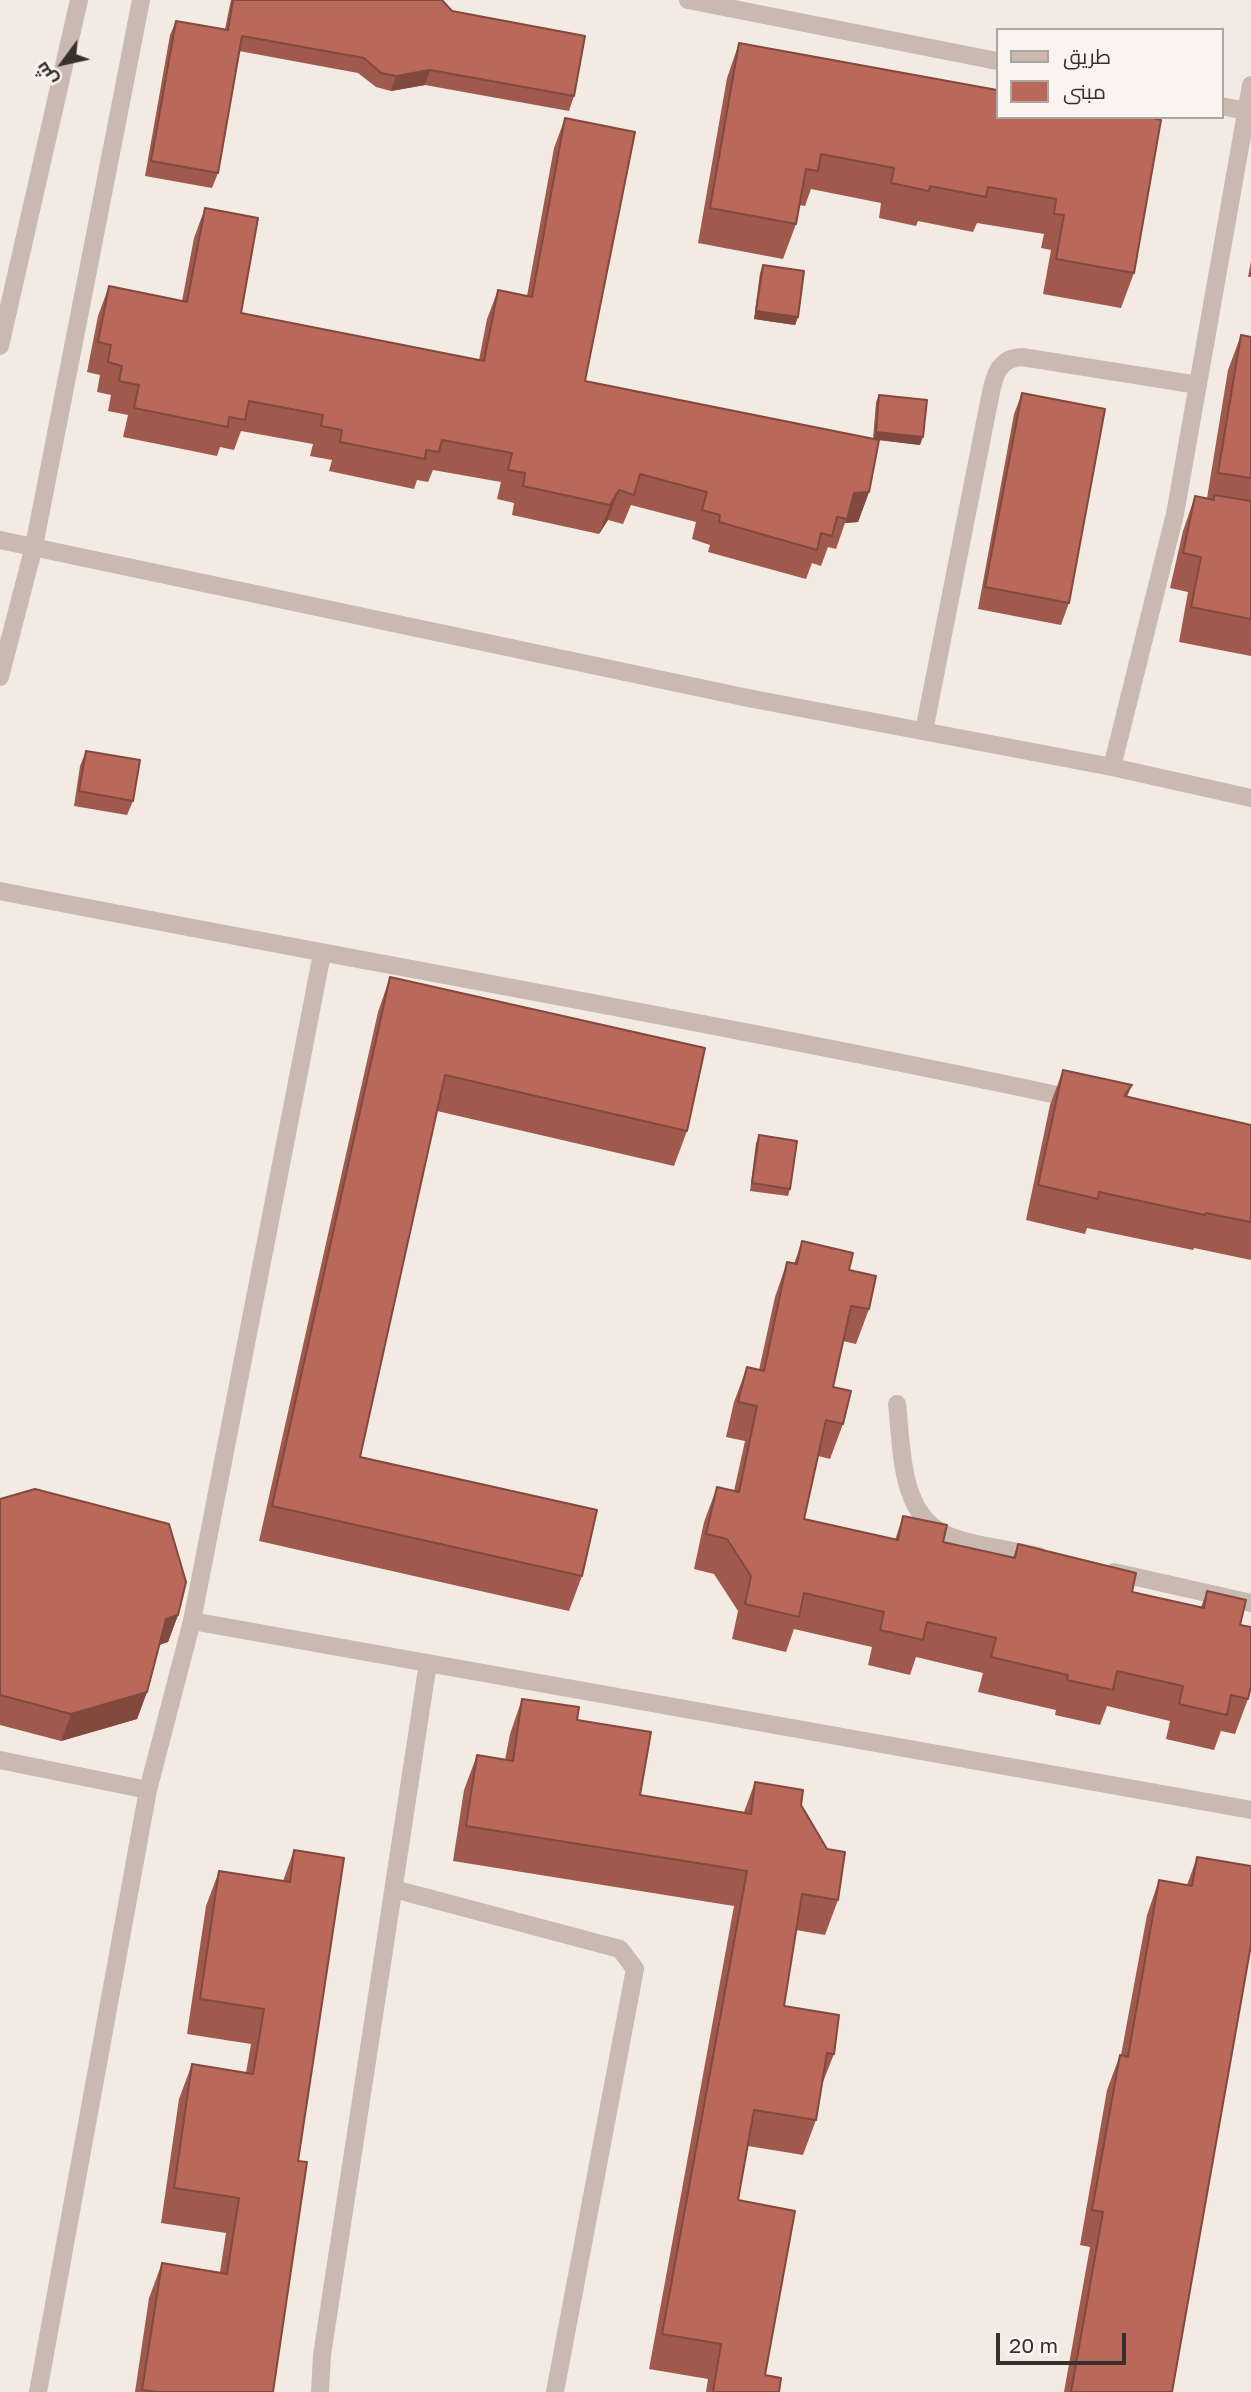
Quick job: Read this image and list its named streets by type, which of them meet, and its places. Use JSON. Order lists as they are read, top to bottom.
{
  "legend": ["طريق", "مبنى"],
  "scale_bar": "20 m",
  "north": "bottom left"
}
